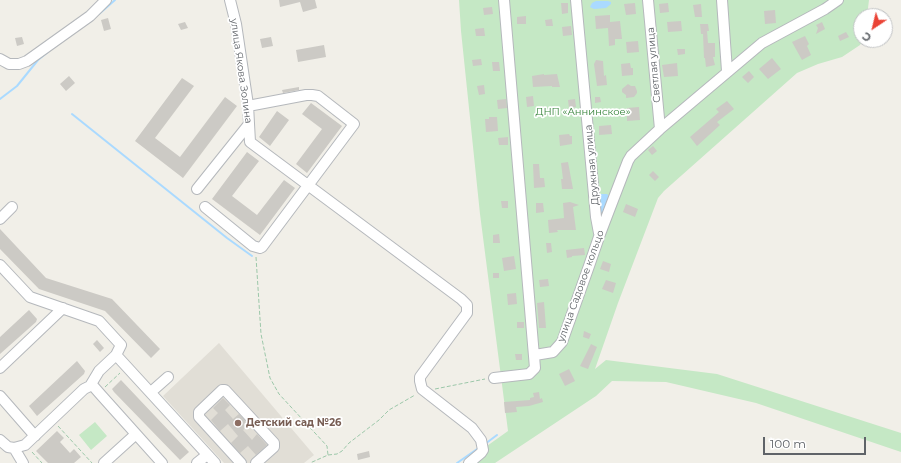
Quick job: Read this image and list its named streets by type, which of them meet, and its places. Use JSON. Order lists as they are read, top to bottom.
{
  "streets": {
    "street": [
      "Светлая улица",
      "улица Якова Золина",
      "Дружная улица",
      "улица Садовое кольцо"
    ]
  },
  "crossings": [
    ["Светлая улица", "улица Садовое кольцо"],
    ["Дружная улица", "улица Садовое кольцо"]
  ],
  "parks": ["ДНП «Аннинское»"],
  "places": ["Детский сад №26"],
  "scale_bar": "100 m",
  "north": "bottom left"
}
